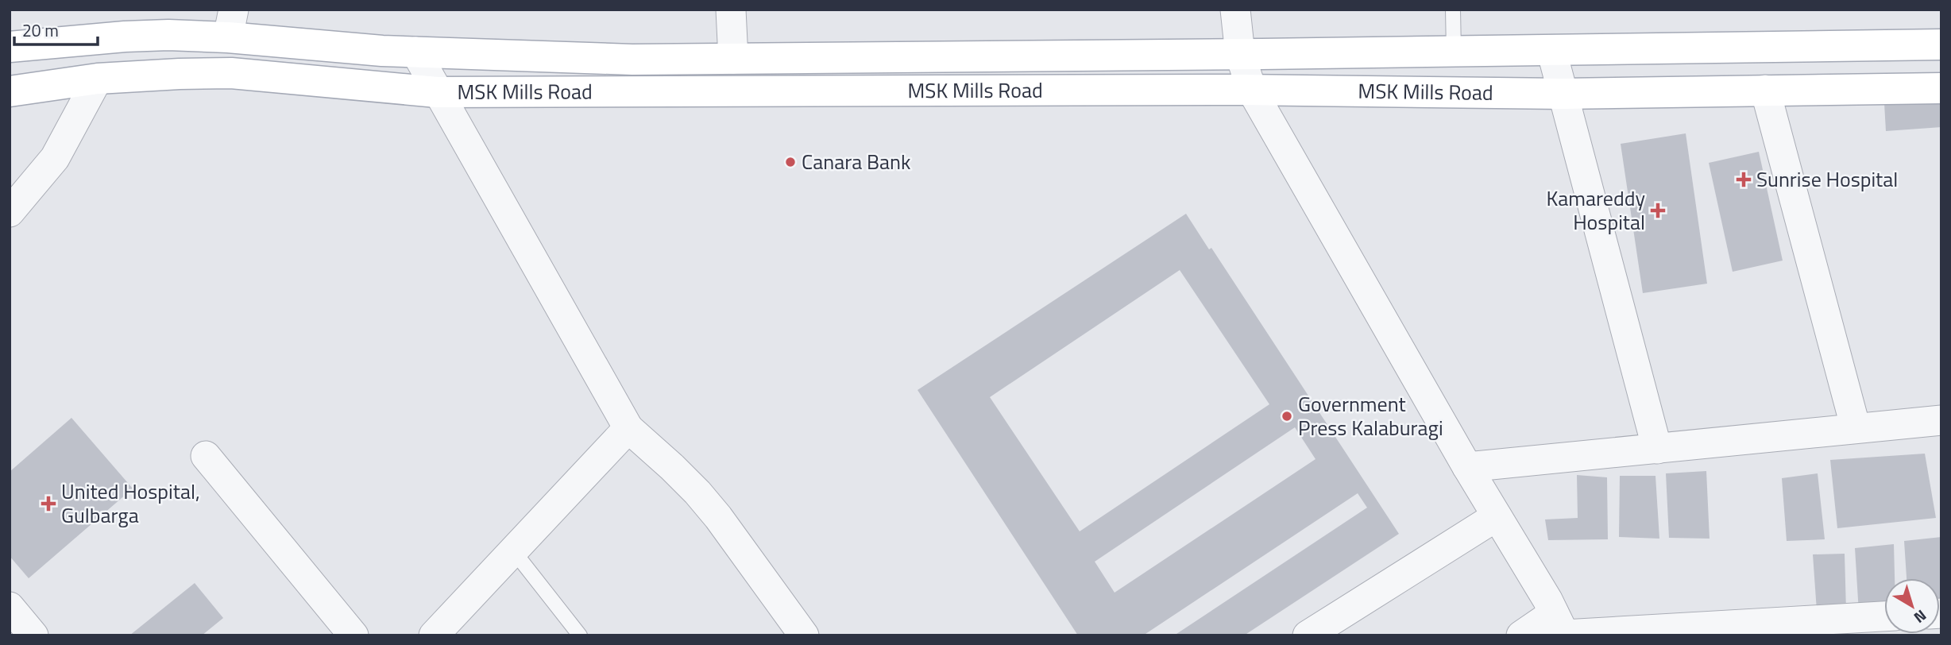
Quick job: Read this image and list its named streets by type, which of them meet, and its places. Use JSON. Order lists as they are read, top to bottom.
{
  "streets": {
    "main road": ["MSK Mills Road"]
  },
  "places": {
    "other": ["Canara Bank", "Government Press Kalaburagi"],
    "health": ["Sunrise Hospital", "Kamareddy Hospital", "United Hospital, Gulbarga"]
  },
  "scale_bar": "20 m",
  "north": "bottom right"
}
